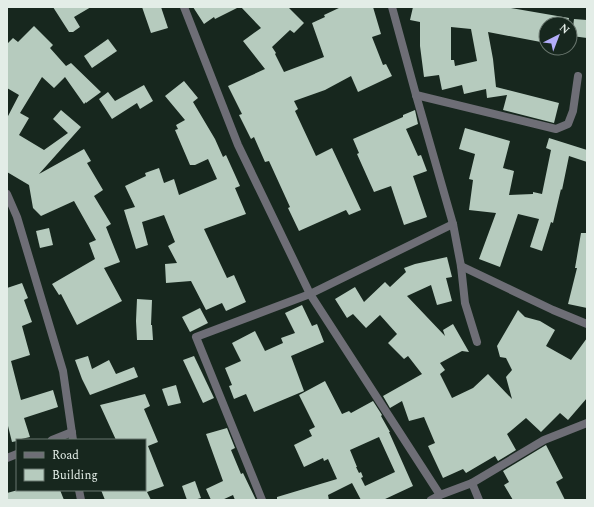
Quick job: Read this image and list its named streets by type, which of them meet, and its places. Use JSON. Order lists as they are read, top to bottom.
{
  "legend": ["Road", "Building"],
  "north": "top right"
}
